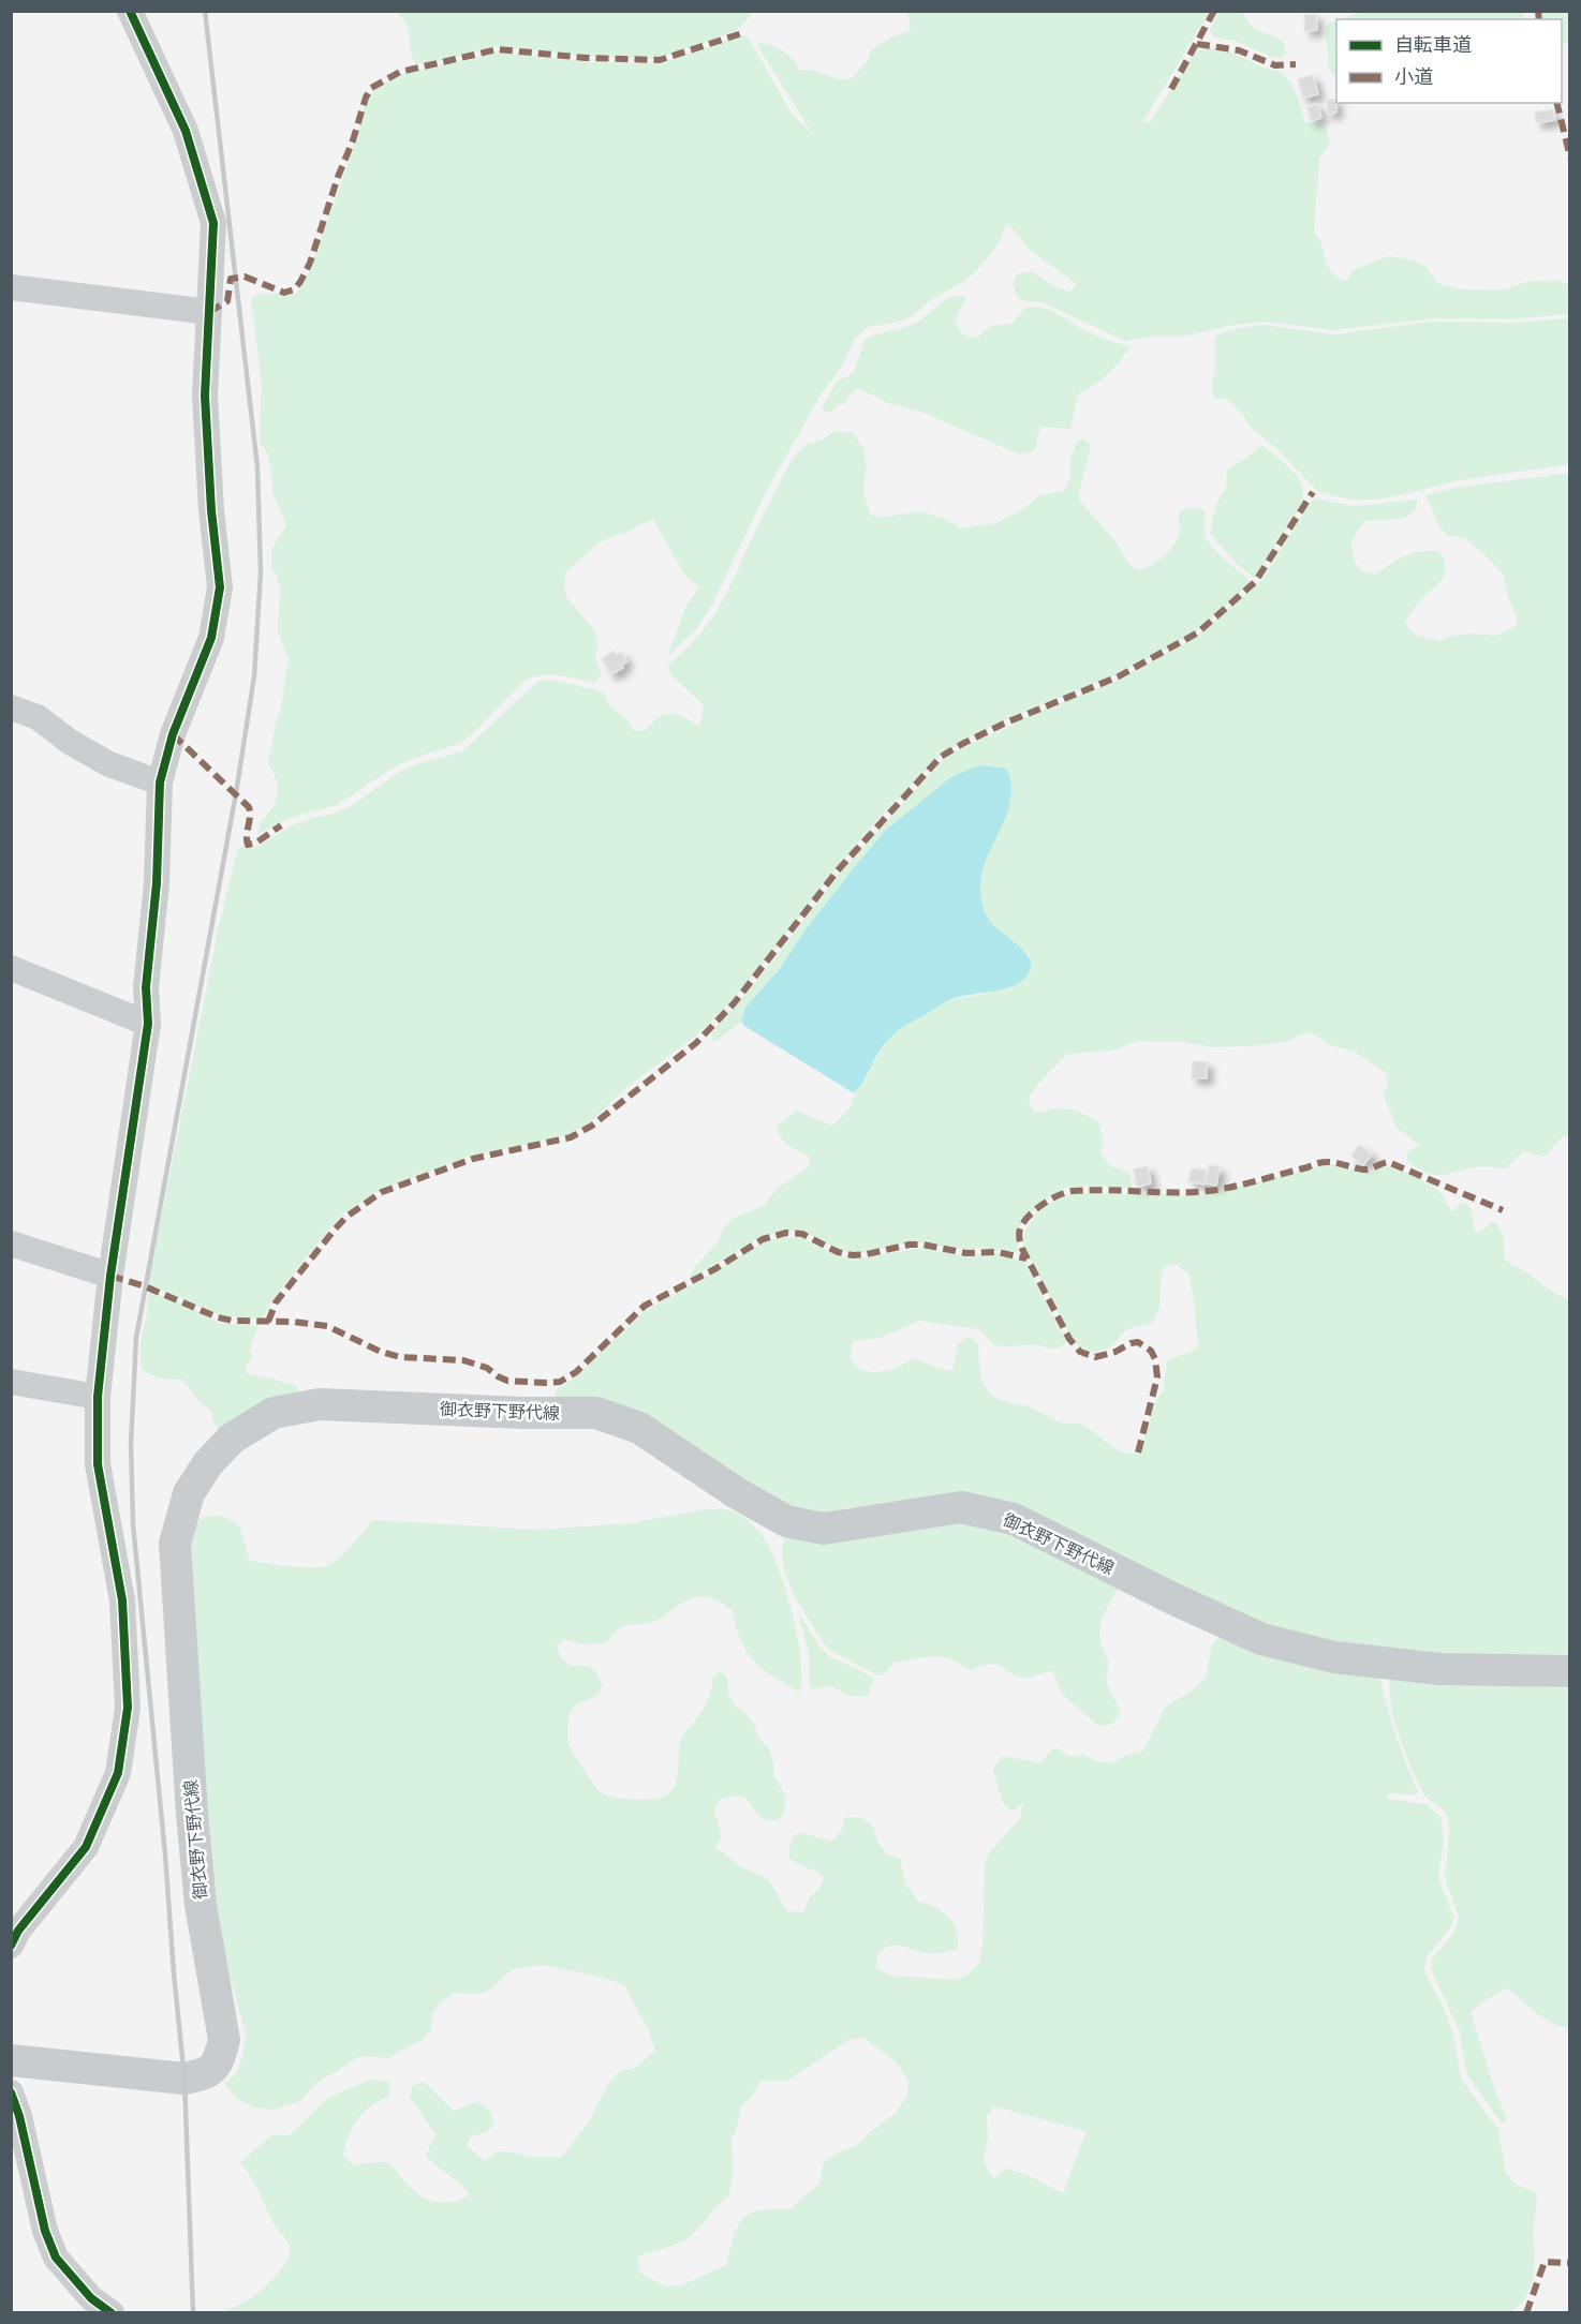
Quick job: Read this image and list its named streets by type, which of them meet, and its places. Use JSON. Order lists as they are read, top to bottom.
{
  "streets": {
    "main road": ["御衣野下野代線"]
  },
  "legend": ["自転車道", "小道"]
}
